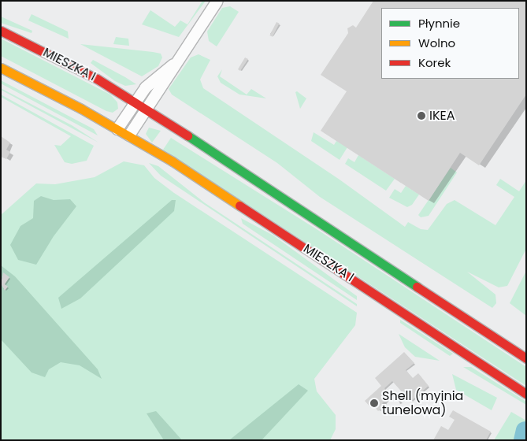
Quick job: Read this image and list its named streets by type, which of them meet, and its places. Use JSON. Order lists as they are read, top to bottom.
{
  "streets": {
    "main road": ["MIESZKA I"]
  },
  "places": ["IKEA", "Shell (myjnia tunelowa)"],
  "legend": ["Płynnie", "Wolno", "Korek"]
}
